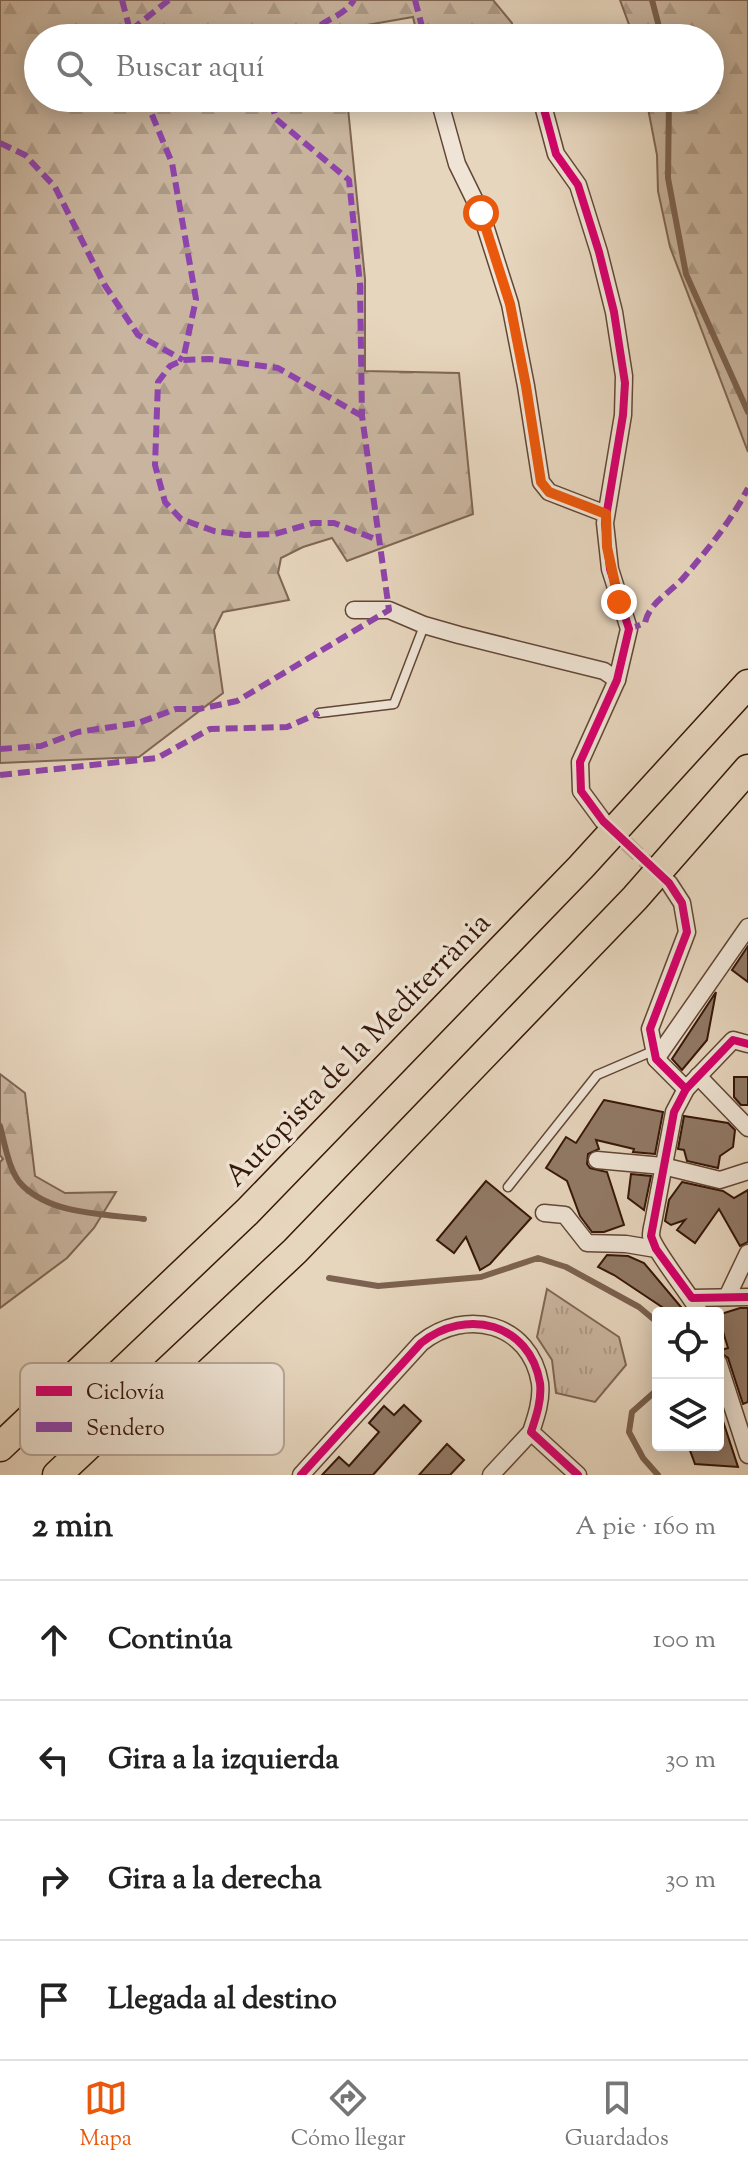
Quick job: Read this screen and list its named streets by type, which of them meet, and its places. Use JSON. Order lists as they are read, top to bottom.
{
  "streets": {
    "highway": ["Autopista de la Mediterrània"]
  },
  "legend": ["Ciclovía", "Sendero"],
  "page": {
    "search": "Buscar aquí",
    "heading": ["2 min", "A pie · 160 m"],
    "list": [
      ["Continúa", "100 m"],
      ["Gira a la izquierda", "30 m"],
      ["Gira a la derecha", "30 m"],
      "Llegada al destino"
    ],
    "nav": ["Mapa", "Cómo llegar", "Guardados"]
  }
}
